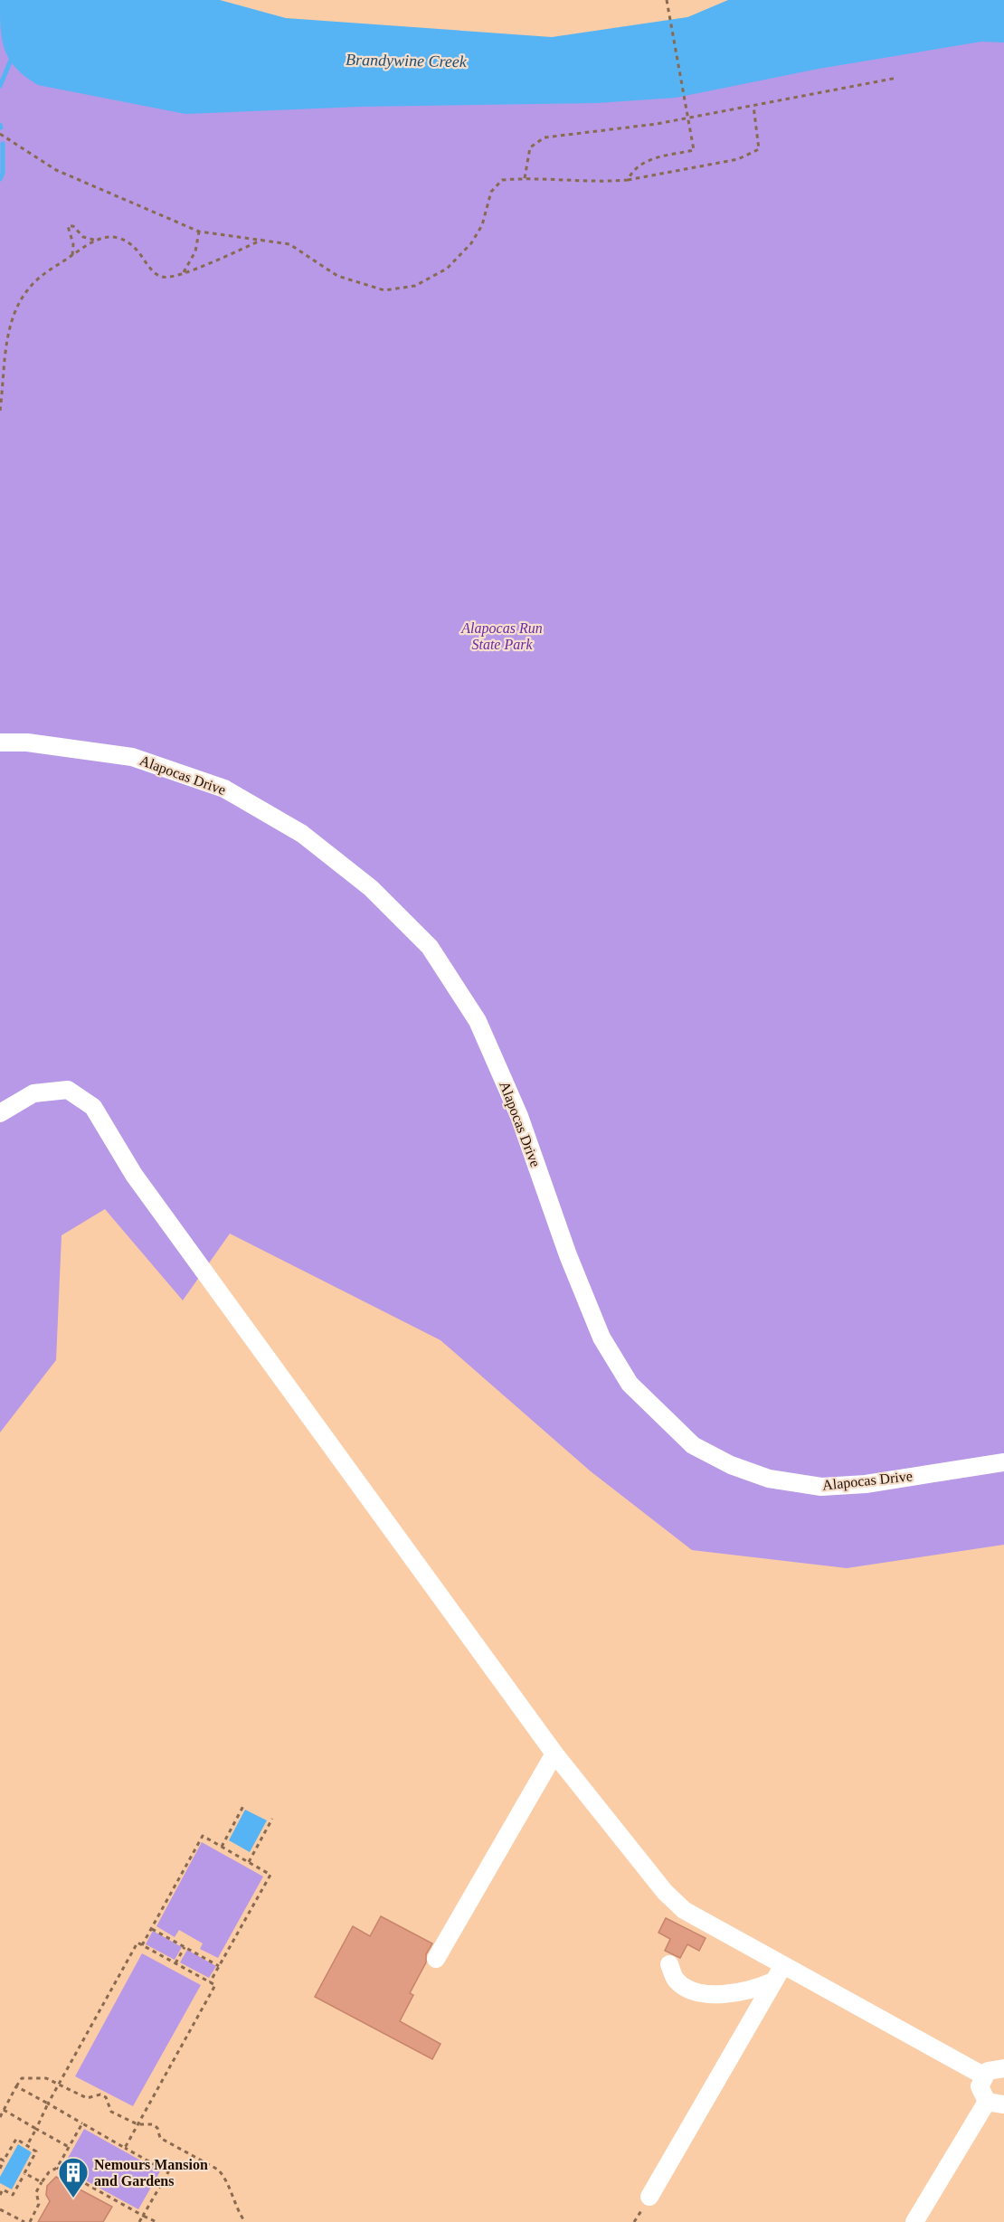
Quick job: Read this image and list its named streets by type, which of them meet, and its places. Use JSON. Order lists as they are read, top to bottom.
{
  "streets": {
    "street": ["Alapocas Drive"]
  },
  "water": ["Brandywine Creek"],
  "parks": ["Alapocas Run State Park"],
  "places": {
    "building": ["Nemours Mansion and Gardens"]
  }
}
